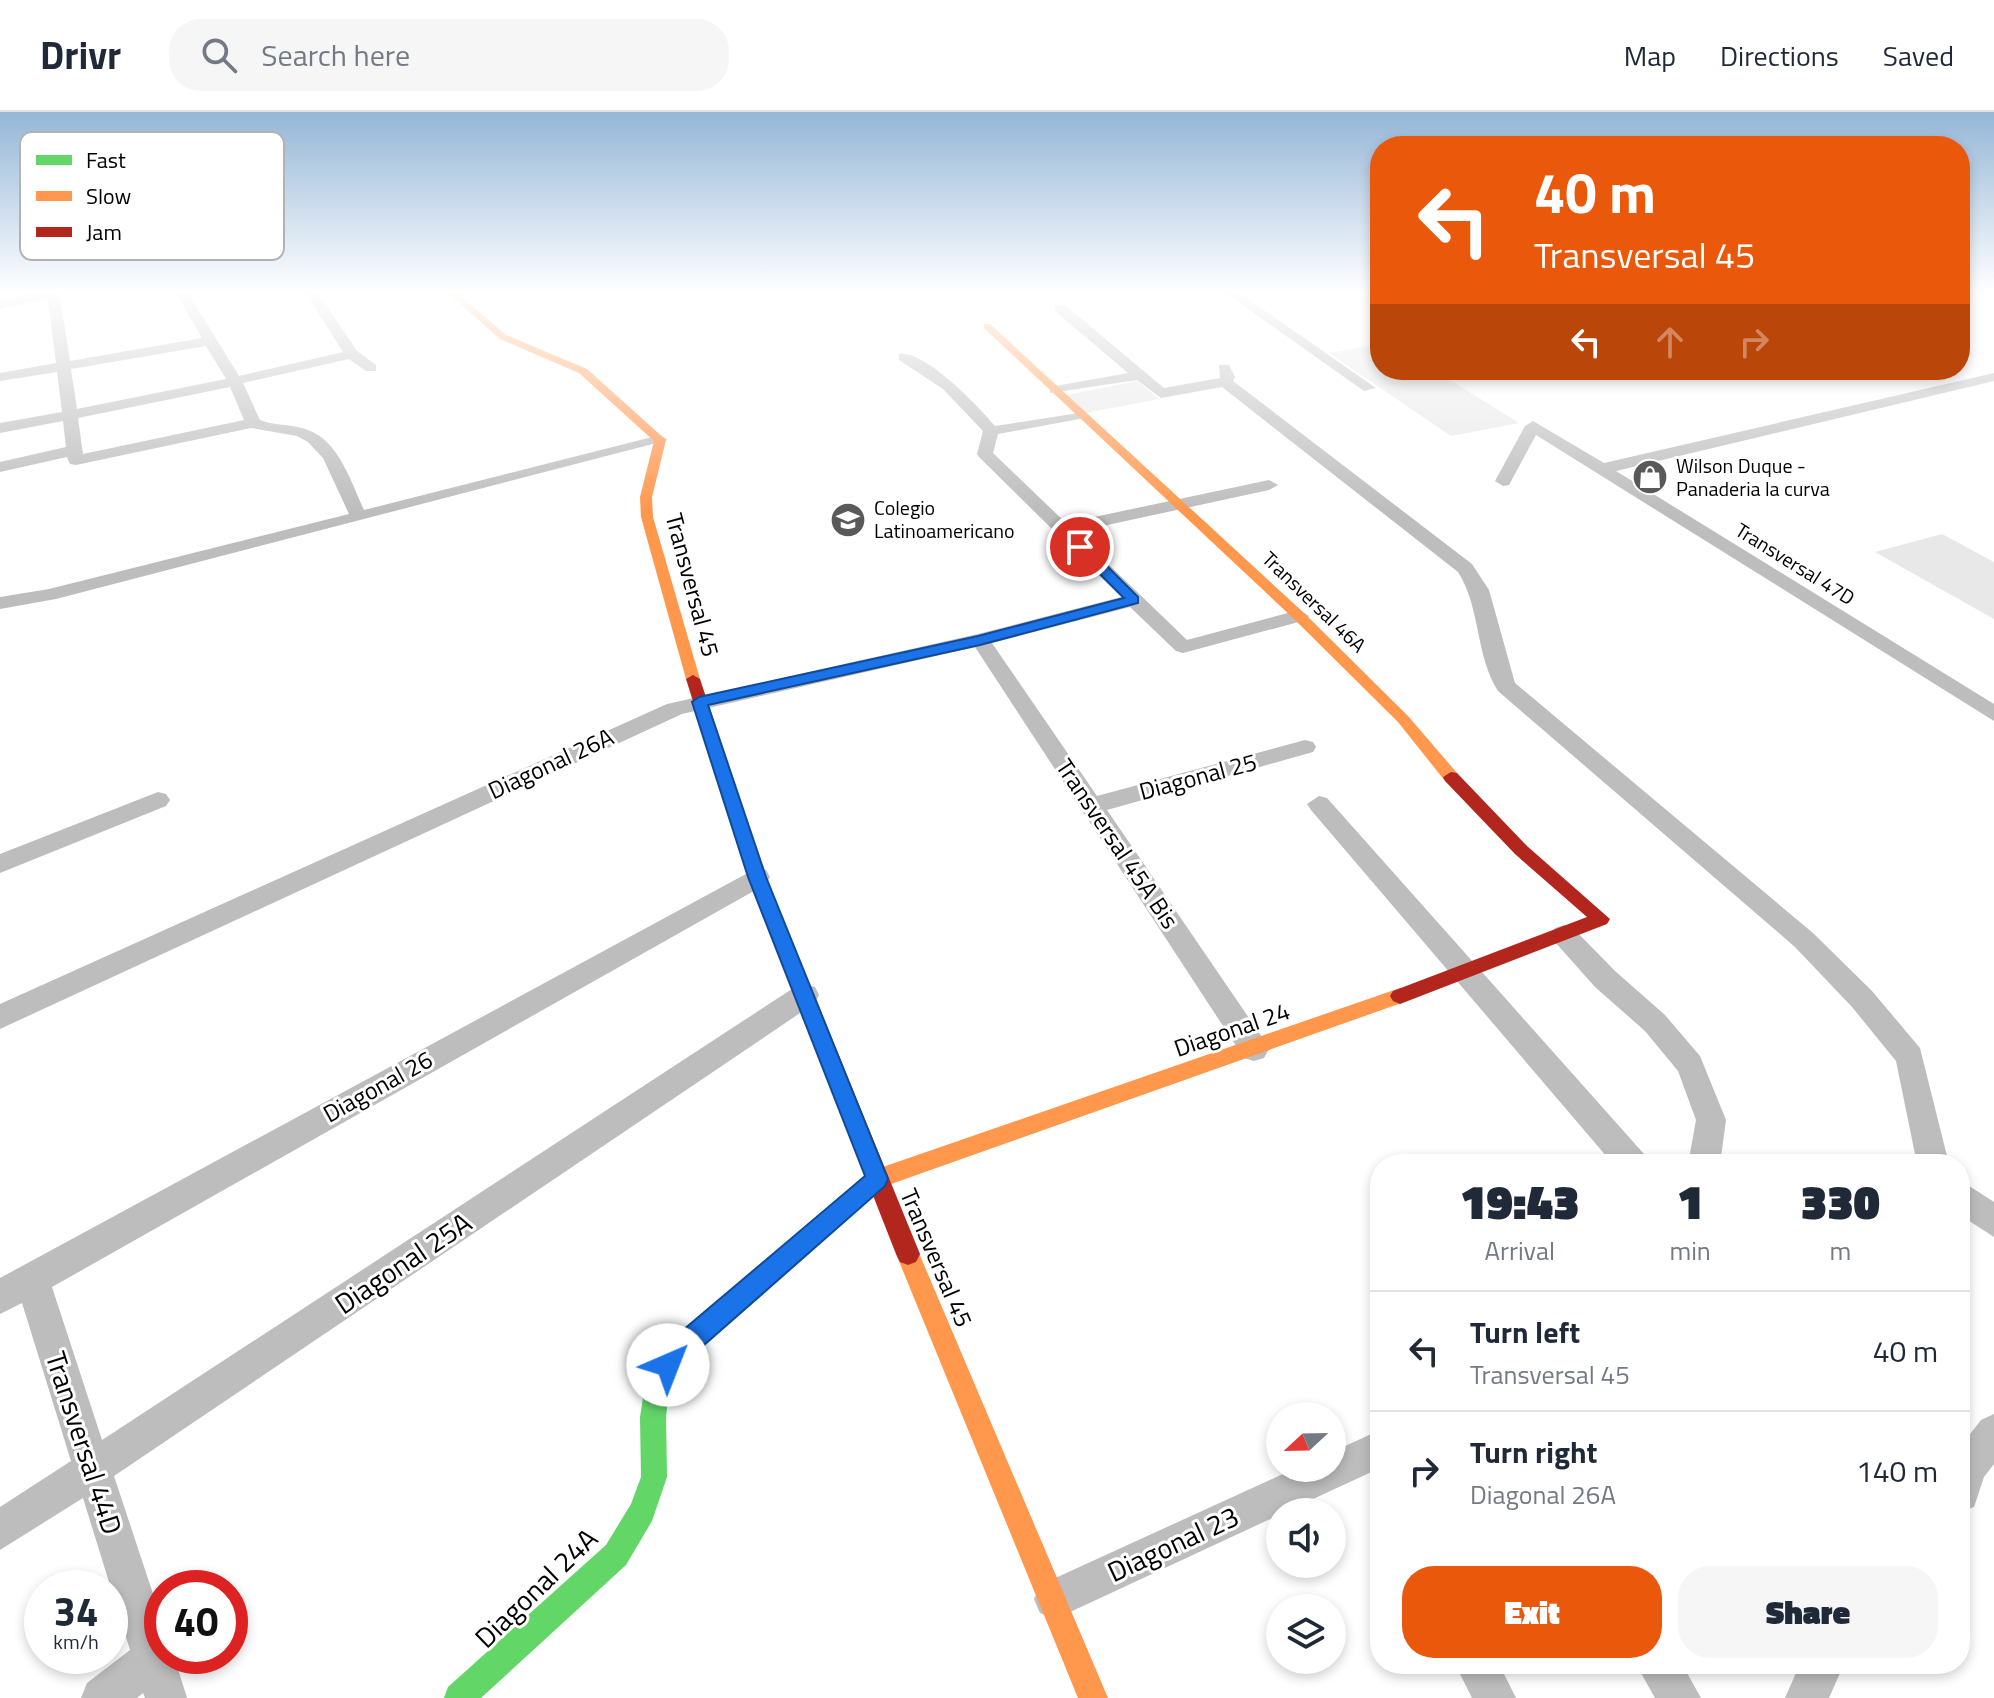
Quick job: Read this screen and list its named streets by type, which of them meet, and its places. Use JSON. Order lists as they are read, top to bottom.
{
  "streets": {
    "street": [
      "Transversal 47D",
      "Transversal 45",
      "Transversal 46A",
      "Diagonal 26A",
      "Diagonal 25",
      "Transversal 45A Bis",
      "Diagonal 24",
      "Diagonal 26",
      "Diagonal 25A",
      "Transversal 44D",
      "Diagonal 23",
      "Diagonal 24A"
    ]
  },
  "crossings": [
    ["Transversal 45", "Diagonal 26A"],
    ["Transversal 45", "Diagonal 24"],
    ["Transversal 45", "Diagonal 26"],
    ["Transversal 45", "Diagonal 25A"],
    ["Transversal 45", "Diagonal 23"],
    ["Transversal 45", "Diagonal 24A"],
    ["Transversal 46A", "Diagonal 24"],
    ["Diagonal 26A", "Transversal 45A Bis"],
    ["Diagonal 25", "Transversal 45A Bis"],
    ["Transversal 45A Bis", "Diagonal 24"],
    ["Diagonal 24", "Diagonal 24A"],
    ["Diagonal 26", "Transversal 44D"],
    ["Diagonal 25A", "Transversal 44D"]
  ],
  "places": {
    "shop": ["Wilson Duque - Panaderia la curva"],
    "school or university": ["Colegio Latinoamericano"]
  },
  "legend": ["Fast", "Slow", "Jam"],
  "north": "left",
  "page": {
    "header": "Drivr",
    "search": "Search here",
    "nav": ["Map", "Directions", "Saved"],
    "turn": ["40 m", "Transversal 45"],
    "eta": [
      "19:43",
      "Arrival",
      "1",
      "min",
      "330",
      "m"
    ],
    "list": [
      {
        "name": "Turn left",
        "note": "Transversal 45",
        "value": "40 m"
      },
      {
        "name": "Turn right",
        "note": "Diagonal 26A",
        "value": "140 m"
      }
    ],
    "buttons": ["Exit", "Share"],
    "speed": "34 km/h",
    "limit": "40"
  }
}
